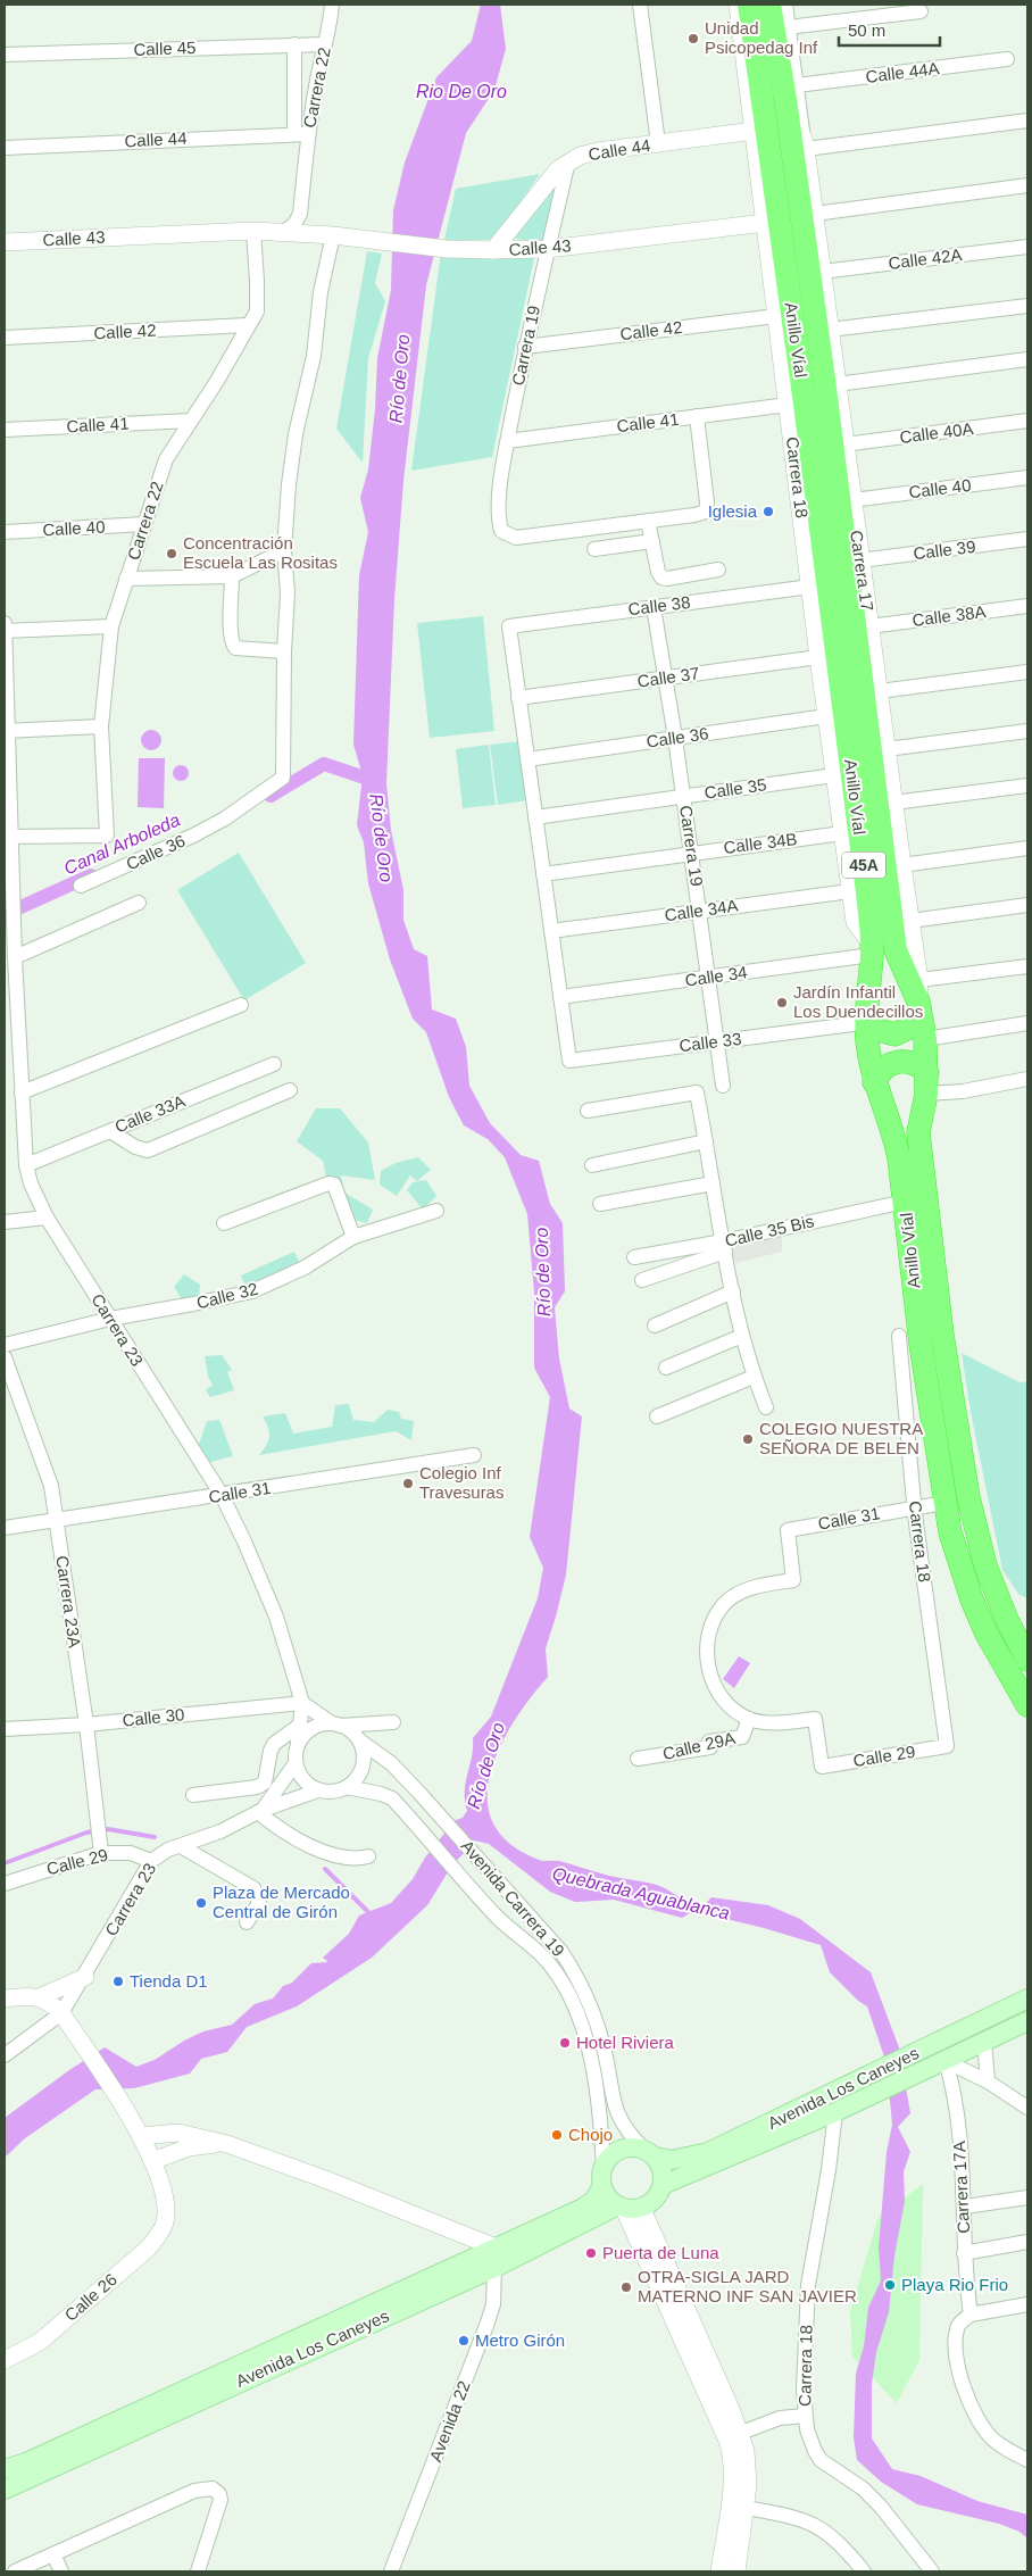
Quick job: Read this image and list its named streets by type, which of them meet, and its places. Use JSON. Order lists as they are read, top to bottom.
{
  "streets": {
    "highway": ["Anillo Víal", "45A"],
    "main road": ["Avenida Los Caneyes"],
    "street": [
      "Calle 45",
      "Calle 44A",
      "Carrera 22",
      "Calle 44",
      "Calle 43",
      "Calle 42A",
      "Calle 42",
      "Carrera 19",
      "Calle 41",
      "Calle 40A",
      "Carrera 18",
      "Calle 40",
      "Calle 39",
      "Carrera 17",
      "Calle 38",
      "Calle 38A",
      "Calle 37",
      "Calle 36",
      "Calle 35",
      "Calle 34B",
      "Calle 34A",
      "Calle 34",
      "Calle 33",
      "Calle 33A",
      "Calle 35 Bis",
      "Calle 32",
      "Carrera 23",
      "Calle 31",
      "Carrera 23A",
      "Calle 30",
      "Calle 29A",
      "Calle 29",
      "Avenida Carrera 19",
      "Carrera 17A",
      "Calle 26",
      "Avenida 22"
    ]
  },
  "crossings": [
    ["Calle 45", "Carrera 22"],
    ["Calle 44A", "Anillo Víal"],
    ["Calle 44A", "Carrera 17"],
    ["Carrera 22", "Calle 44"],
    ["Carrera 22", "Calle 43"],
    ["Carrera 22", "Calle 42"],
    ["Carrera 22", "Calle 41"],
    ["Carrera 22", "Calle 40"],
    ["Carrera 22", "Carrera 23"],
    ["Calle 44", "Calle 43"],
    ["Calle 44", "Carrera 19"],
    ["Calle 44", "Carrera 18"],
    ["Calle 43", "Carrera 19"],
    ["Calle 43", "Carrera 18"],
    ["Calle 42A", "Carrera 17"],
    ["Calle 42", "Carrera 19"],
    ["Calle 42", "Carrera 18"],
    ["Anillo Víal", "Carrera 18"],
    ["Anillo Víal", "Carrera 17"],
    ["Anillo Víal", "Calle 34"],
    ["Anillo Víal", "Calle 33"],
    ["Anillo Víal", "Calle 35 Bis"],
    ["Anillo Víal", "Calle 31"],
    ["Carrera 19", "Calle 41"],
    ["Carrera 19", "Calle 38"],
    ["Carrera 19", "Calle 37"],
    ["Carrera 19", "Calle 36"],
    ["Carrera 19", "Calle 35"],
    ["Carrera 19", "Calle 34B"],
    ["Carrera 19", "Calle 34A"],
    ["Carrera 19", "Calle 34"],
    ["Carrera 19", "Calle 33"],
    ["Calle 41", "Carrera 18"],
    ["Calle 40A", "Carrera 17"],
    ["Carrera 18", "Calle 38"],
    ["Carrera 18", "Calle 37"],
    ["Carrera 18", "Calle 36"],
    ["Carrera 18", "Calle 35"],
    ["Carrera 18", "Calle 34B"],
    ["Carrera 18", "Calle 34A"],
    ["Carrera 18", "Calle 34"],
    ["Carrera 18", "Calle 31"],
    ["Carrera 18", "Calle 29"],
    ["Carrera 18", "Avenida Los Caneyes"],
    ["Calle 40", "Carrera 17"],
    ["Calle 39", "Carrera 17"],
    ["Carrera 17", "Calle 38A"],
    ["Calle 38", "Calle 37"],
    ["Calle 34", "Calle 33"],
    ["Calle 33A", "Carrera 23"],
    ["Calle 32", "Carrera 23"],
    ["Carrera 23", "Calle 31"],
    ["Carrera 23", "Calle 30"],
    ["Carrera 23", "Calle 29"],
    ["Carrera 23", "Avenida Carrera 19"],
    ["Calle 31", "Carrera 23A"],
    ["Calle 31", "Calle 29A"],
    ["Calle 31", "Calle 29"],
    ["Carrera 23A", "Calle 30"],
    ["Carrera 23A", "Calle 29"],
    ["Calle 29A", "Calle 29"],
    ["Avenida Carrera 19", "Avenida Los Caneyes"],
    ["Avenida Los Caneyes", "Carrera 17A"],
    ["Avenida Los Caneyes", "Avenida 22"]
  ],
  "water": [
    "Rio De Oro",
    "Río de Oro",
    "Canal Arboleda",
    "Quebrada Aguablanca"
  ],
  "places": [
    "Unidad Psicopedag Inf",
    "Iglesia",
    "Concentración Escuela Las Rositas",
    "Jardín Infantil Los Duendecillos",
    "COLEGIO NUESTRA SEÑORA DE BELEN",
    "Colegio Inf Travesuras",
    "Plaza de Mercado Central de Girón",
    "Tienda D1",
    "Hotel Riviera",
    "Chojo",
    "Puerta de Luna",
    "Playa Rio Frio",
    "OTRA-SIGLA JARD MATERNO INF SAN JAVIER",
    "Metro Girón"
  ],
  "scale_bar": "50 m"
}
